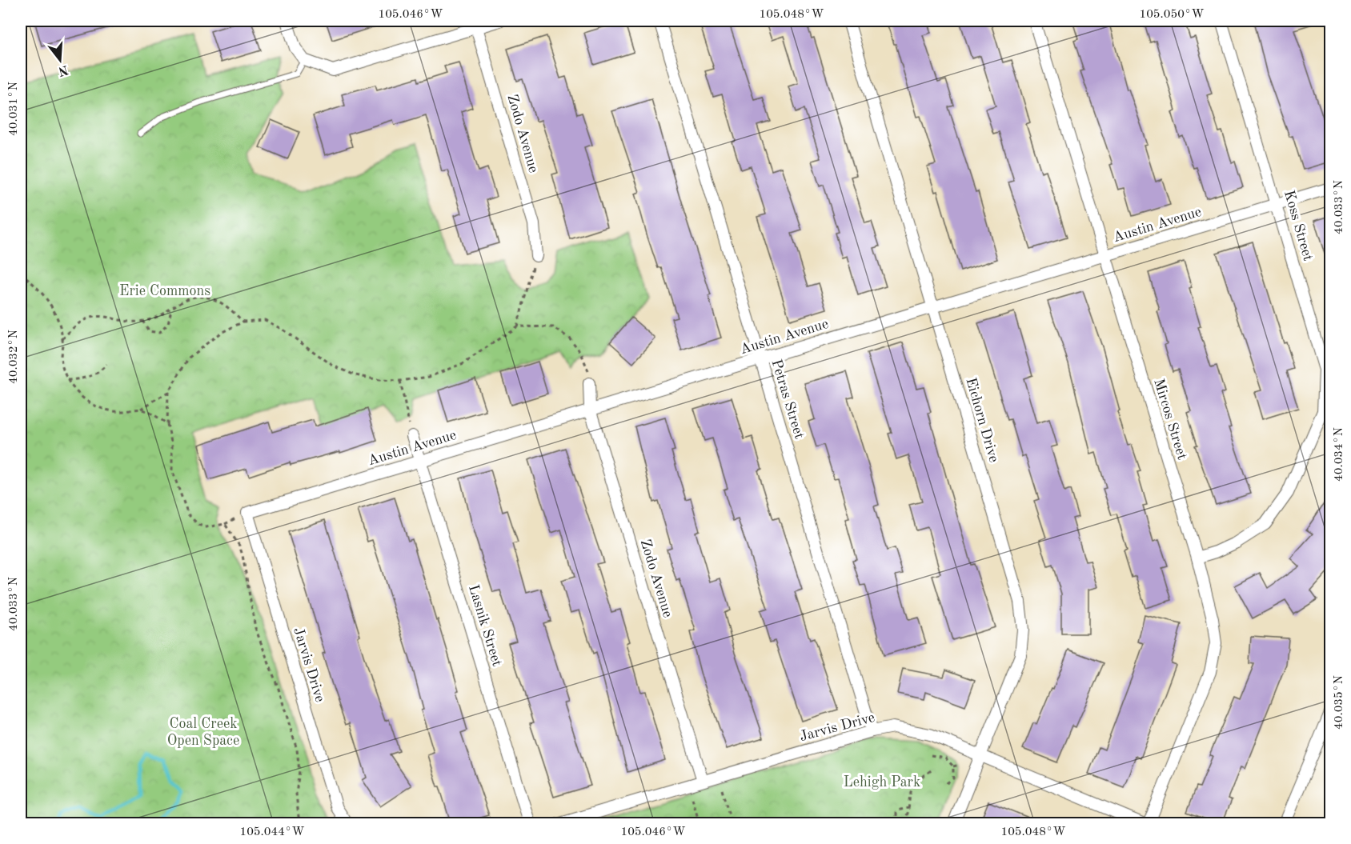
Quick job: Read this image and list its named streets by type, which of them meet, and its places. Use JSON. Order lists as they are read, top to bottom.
{
  "streets": {
    "street": [
      "Zodo Avenue",
      "Austin Avenue",
      "Koss Street",
      "Petras Street",
      "Mircos Street",
      "Eichorn Drive",
      "Lasnik Street",
      "Jarvis Drive"
    ]
  },
  "crossings": [
    ["Zodo Avenue", "Austin Avenue"],
    ["Zodo Avenue", "Jarvis Drive"],
    ["Austin Avenue", "Koss Street"],
    ["Austin Avenue", "Petras Street"],
    ["Austin Avenue", "Mircos Street"],
    ["Austin Avenue", "Eichorn Drive"],
    ["Austin Avenue", "Lasnik Street"],
    ["Austin Avenue", "Jarvis Drive"],
    ["Koss Street", "Mircos Street"],
    ["Petras Street", "Jarvis Drive"],
    ["Eichorn Drive", "Jarvis Drive"]
  ],
  "parks": ["Erie Commons", "Coal Creek Open Space", "Lehigh Park"],
  "north": "bottom",
  "coordinates": [
    "105.046°W",
    "105.048°W",
    "105.050°W",
    "40.031°N",
    "40.033°N",
    "40.032°N",
    "40.034°N",
    "40.035°N",
    "105.044°W"
  ]
}
